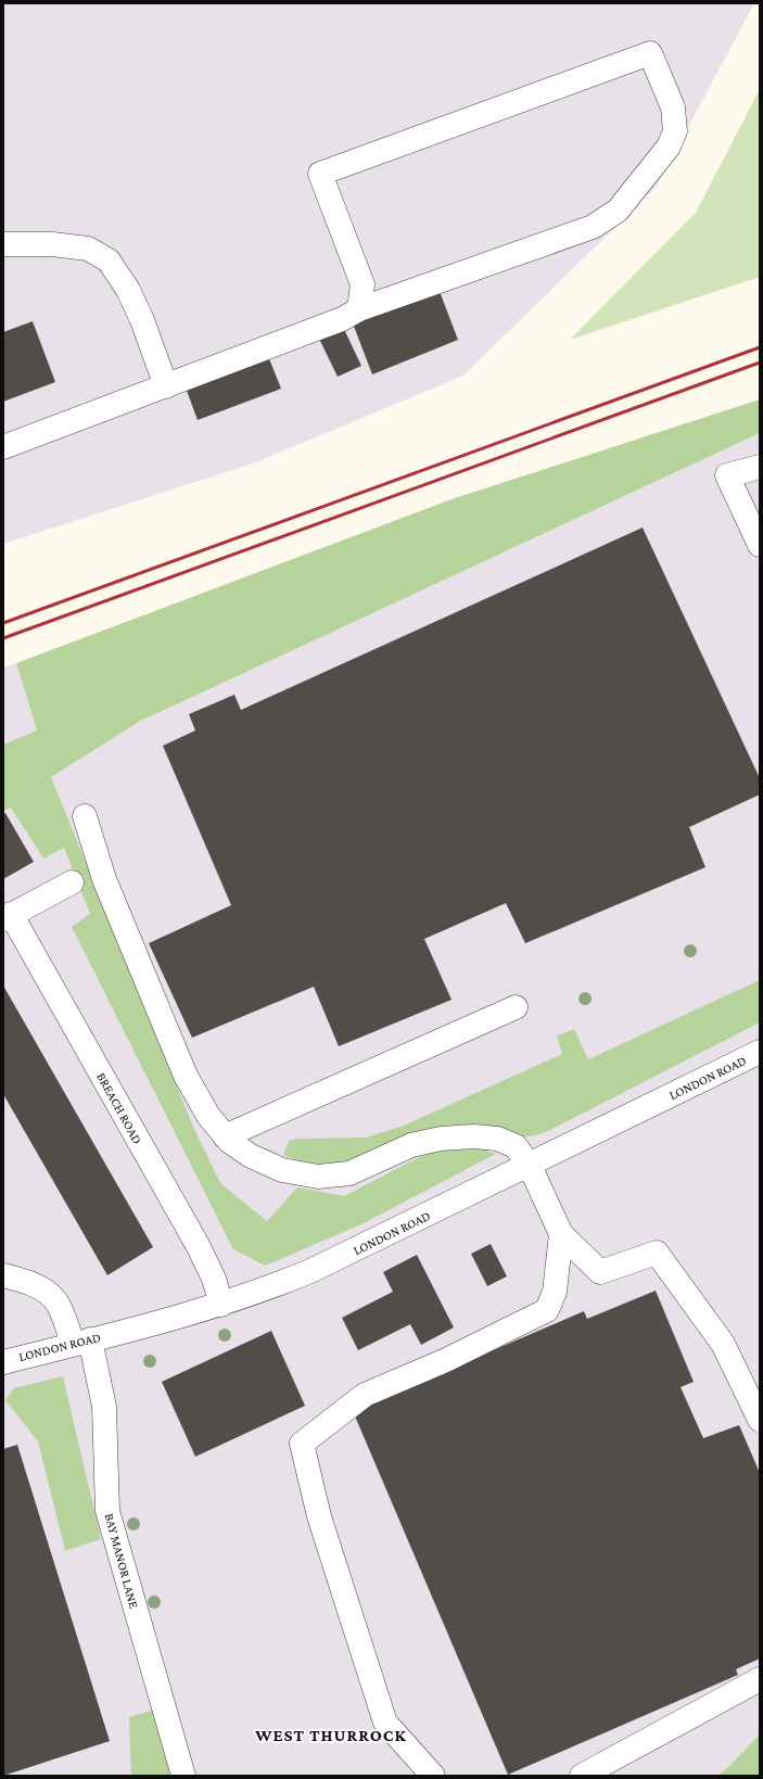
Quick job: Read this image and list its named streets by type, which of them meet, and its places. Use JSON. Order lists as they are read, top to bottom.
{
  "streets": {
    "street": ["LONDON ROAD", "BREACH ROAD", "BAY MANOR LANE"]
  },
  "crossings": [
    ["LONDON ROAD", "BREACH ROAD"],
    ["LONDON ROAD", "BAY MANOR LANE"]
  ],
  "districts": ["WEST THURROCK"]
}
